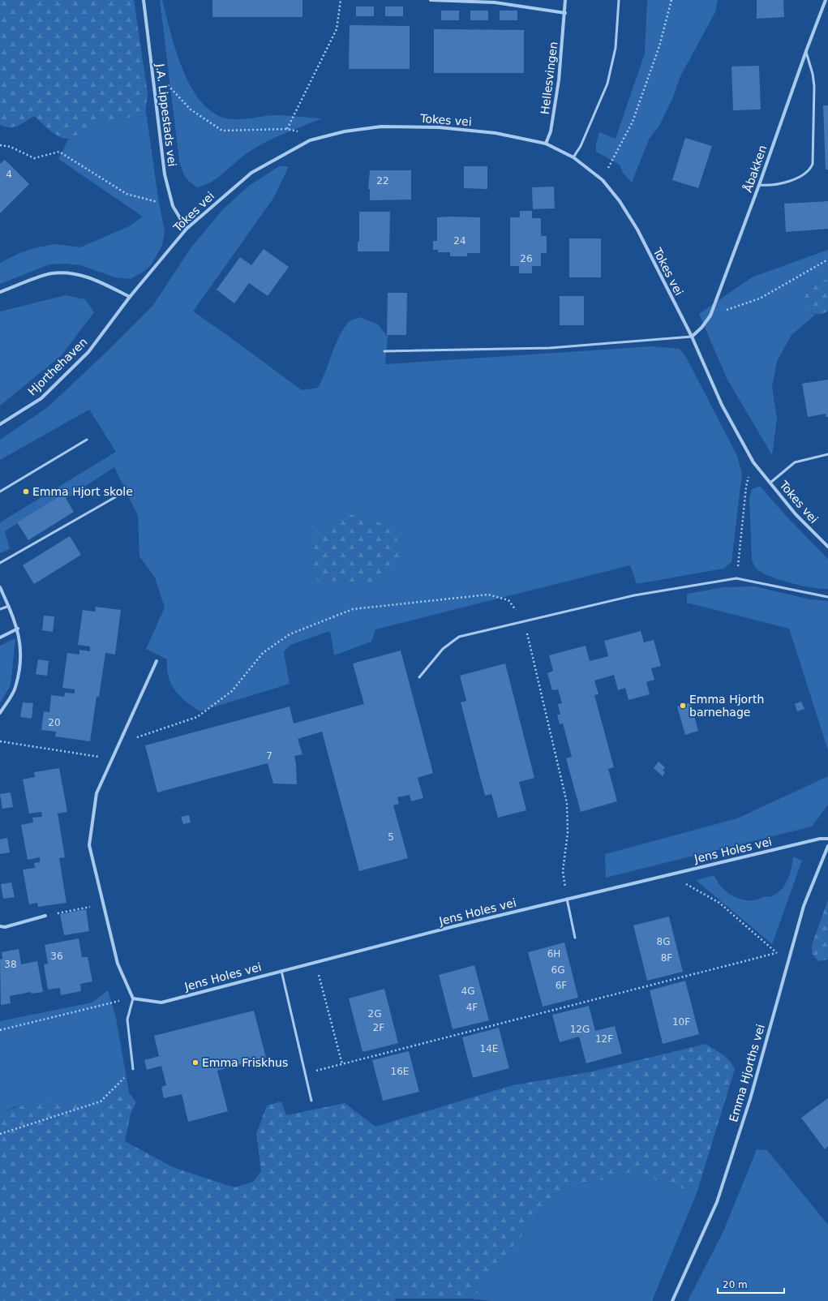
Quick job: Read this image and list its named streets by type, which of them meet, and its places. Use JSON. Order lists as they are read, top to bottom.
{
  "streets": {
    "street": [
      "Hellesvingen",
      "J.A. Lippestads vei",
      "Tokes vei",
      "Åbakken",
      "Hjorthehaven",
      "Jens Holes vei",
      "Emma Hjorths vei"
    ]
  },
  "crossings": [
    ["Hellesvingen", "Tokes vei"],
    ["J.A. Lippestads vei", "Tokes vei"],
    ["Tokes vei", "Åbakken"],
    ["Tokes vei", "Hjorthehaven"]
  ],
  "places": ["Emma Hjort skole", "Emma Hjorth barnehage", "Emma Friskhus"],
  "house_numbers": [
    "4",
    "22",
    "24",
    "26",
    "20",
    "7",
    "5",
    "8G",
    "6H",
    "36",
    "8F",
    "38",
    "6G",
    "6F",
    "4G",
    "4F",
    "2G",
    "10F",
    "2F",
    "12G",
    "12F",
    "14E",
    "16E"
  ],
  "scale_bar": "20 m"
}
